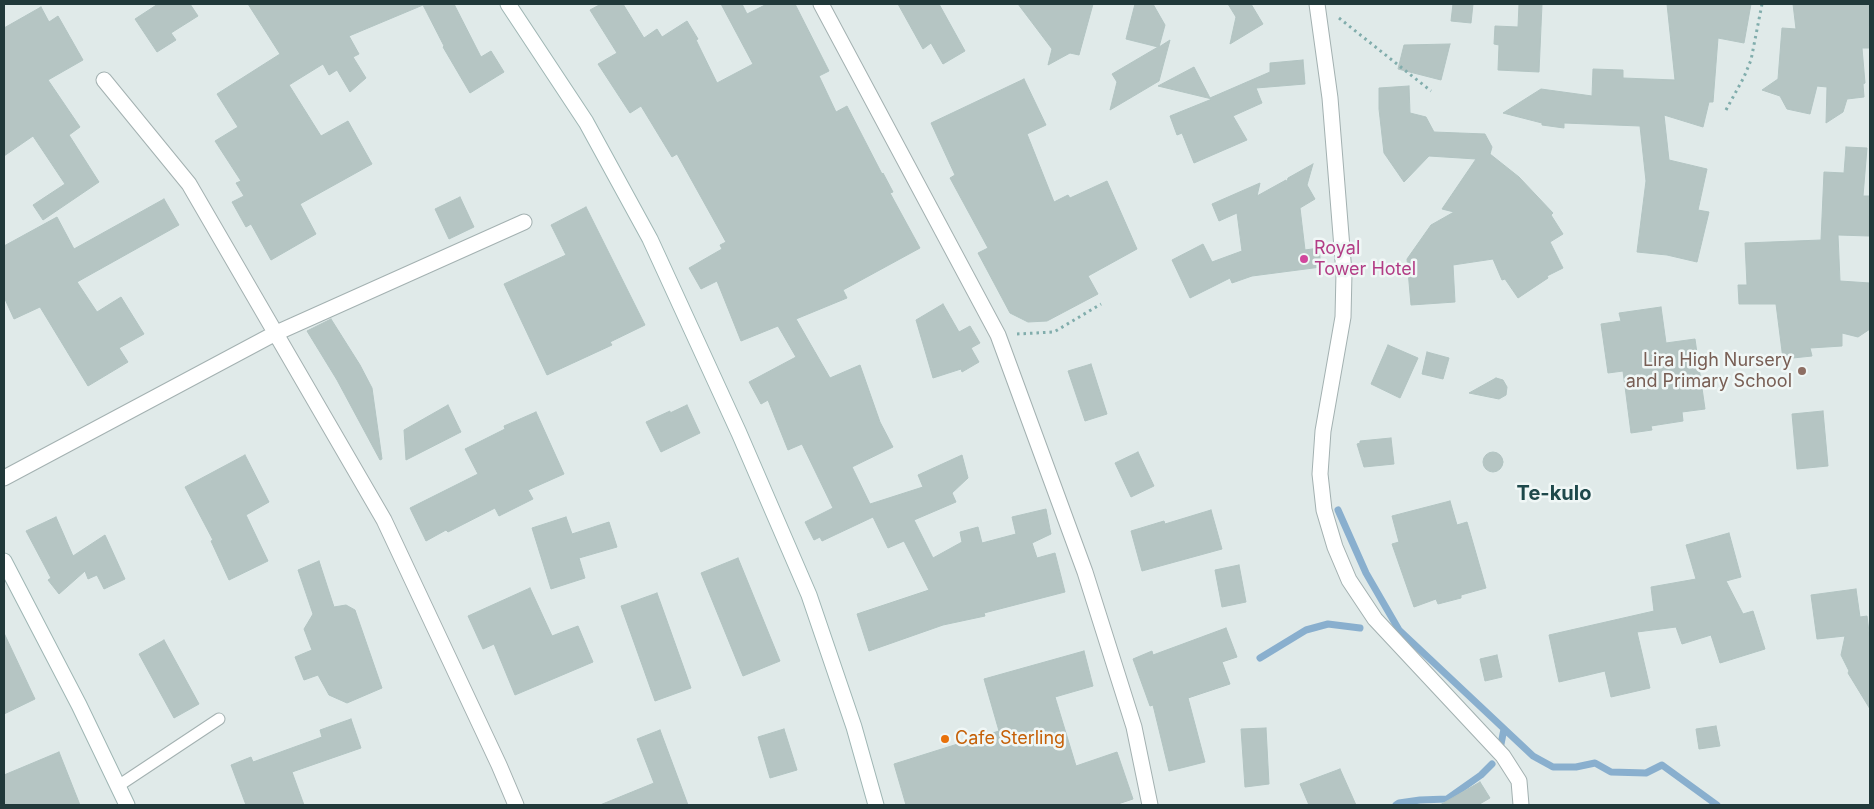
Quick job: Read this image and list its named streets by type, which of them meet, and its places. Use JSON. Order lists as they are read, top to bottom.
{
  "districts": ["Te-kulo"],
  "places": ["Royal Tower Hotel", "Lira High Nursery and Primary School", "Cafe Sterling"]
}
